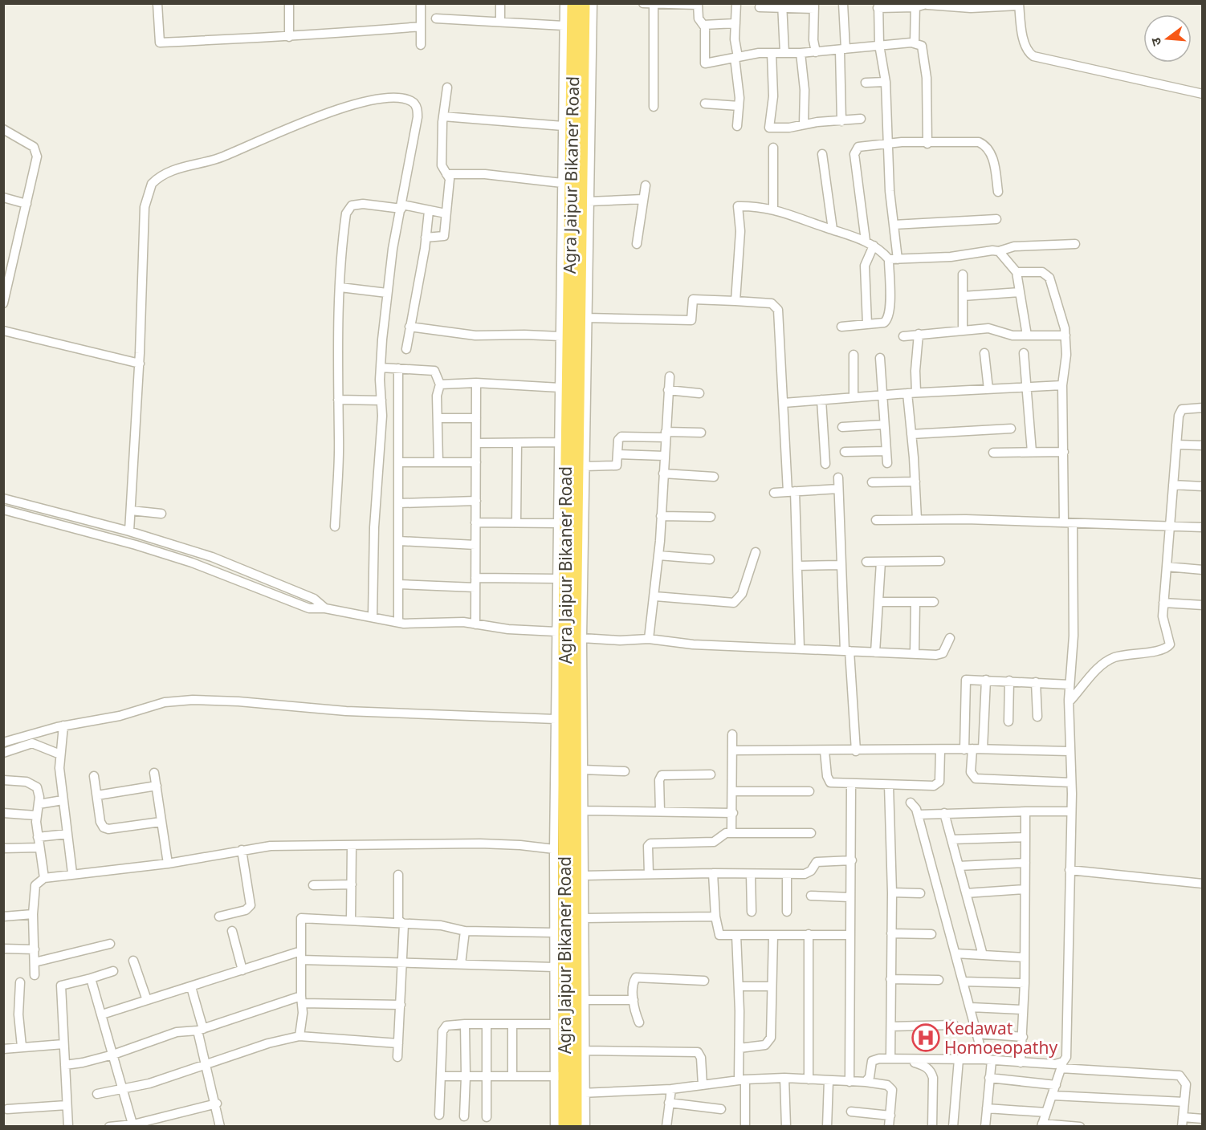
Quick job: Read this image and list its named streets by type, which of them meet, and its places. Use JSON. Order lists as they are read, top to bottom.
{
  "streets": {
    "highway": ["Agra Jaipur Bikaner Road"]
  },
  "places": {
    "hospital": ["Kedawat Homoeopathy"]
  },
  "north": "left"
}
